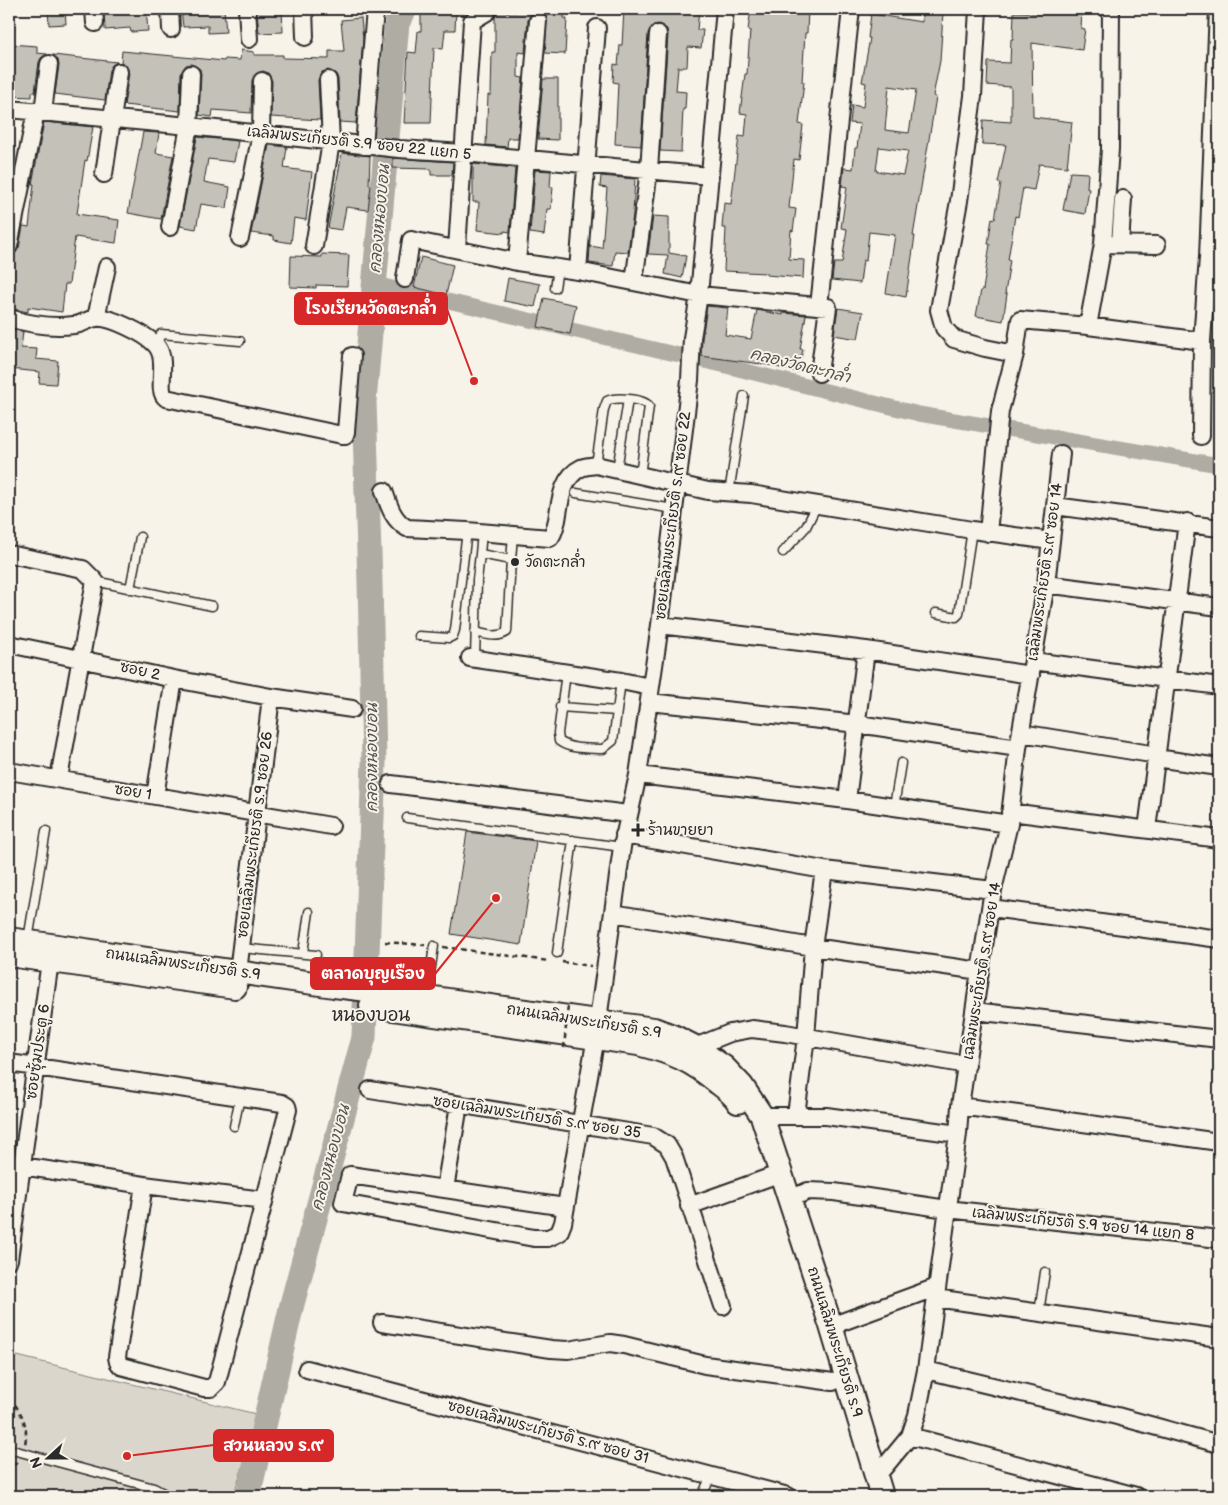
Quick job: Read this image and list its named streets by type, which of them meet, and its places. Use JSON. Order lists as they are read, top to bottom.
{
  "streets": {
    "main road": ["ถนนเฉลิมพระเกียรติ ร.9"],
    "street": [
      "เฉลิมพระเกียรติ ร.9 ซอย 22 แยก 5",
      "ซอยเฉลิมพระเกียรติ ร.๙ ซอย 22",
      "เฉลิมพระเกียรติ ร.๙ ซอย 14",
      "ซอย 2",
      "ซอย 1",
      "ซอยเฉลิมพระเกียรติ ร.9 ซอย 26",
      "ซอยซุ้มประตู 6",
      "ซอยเฉลิมพระเกียรติ ร.๙ ซอย 35",
      "เฉลิมพระเกียรติ ร.9 ซอย 14 แยก 8",
      "ซอยเฉลิมพระเกียรติ ร.๙ ซอย 31"
    ]
  },
  "crossings": [
    ["เฉลิมพระเกียรติ ร.9 ซอย 22 แยก 5", "ซอยเฉลิมพระเกียรติ ร.๙ ซอย 22"],
    ["ซอยเฉลิมพระเกียรติ ร.๙ ซอย 22", "ถนนเฉลิมพระเกียรติ ร.9"],
    ["ซอยเฉลิมพระเกียรติ ร.๙ ซอย 22", "ซอยเฉลิมพระเกียรติ ร.๙ ซอย 35"],
    ["เฉลิมพระเกียรติ ร.๙ ซอย 14", "ถนนเฉลิมพระเกียรติ ร.9"],
    ["เฉลิมพระเกียรติ ร.๙ ซอย 14", "เฉลิมพระเกียรติ ร.9 ซอย 14 แยก 8"],
    ["ซอย 2", "ซอยเฉลิมพระเกียรติ ร.9 ซอย 26"],
    ["ซอย 1", "ซอยเฉลิมพระเกียรติ ร.9 ซอย 26"],
    ["ซอยเฉลิมพระเกียรติ ร.9 ซอย 26", "ถนนเฉลิมพระเกียรติ ร.9"],
    ["ถนนเฉลิมพระเกียรติ ร.9", "ซอยซุ้มประตู 6"],
    ["ถนนเฉลิมพระเกียรติ ร.9", "เฉลิมพระเกียรติ ร.9 ซอย 14 แยก 8"]
  ],
  "districts": ["หนองบอน"],
  "water": ["คลองหนองบอน", "คลองวัดตะกล่ำ"],
  "places": {
    "other": [
      "โรงเรียนวัดตะกล่ำ",
      "วัดตะกล่ำ",
      "ตลาดบุญเรือง",
      "สวนหลวง ร.๙"
    ],
    "health": ["ร้านขายยา"]
  },
  "north": "left"
}
